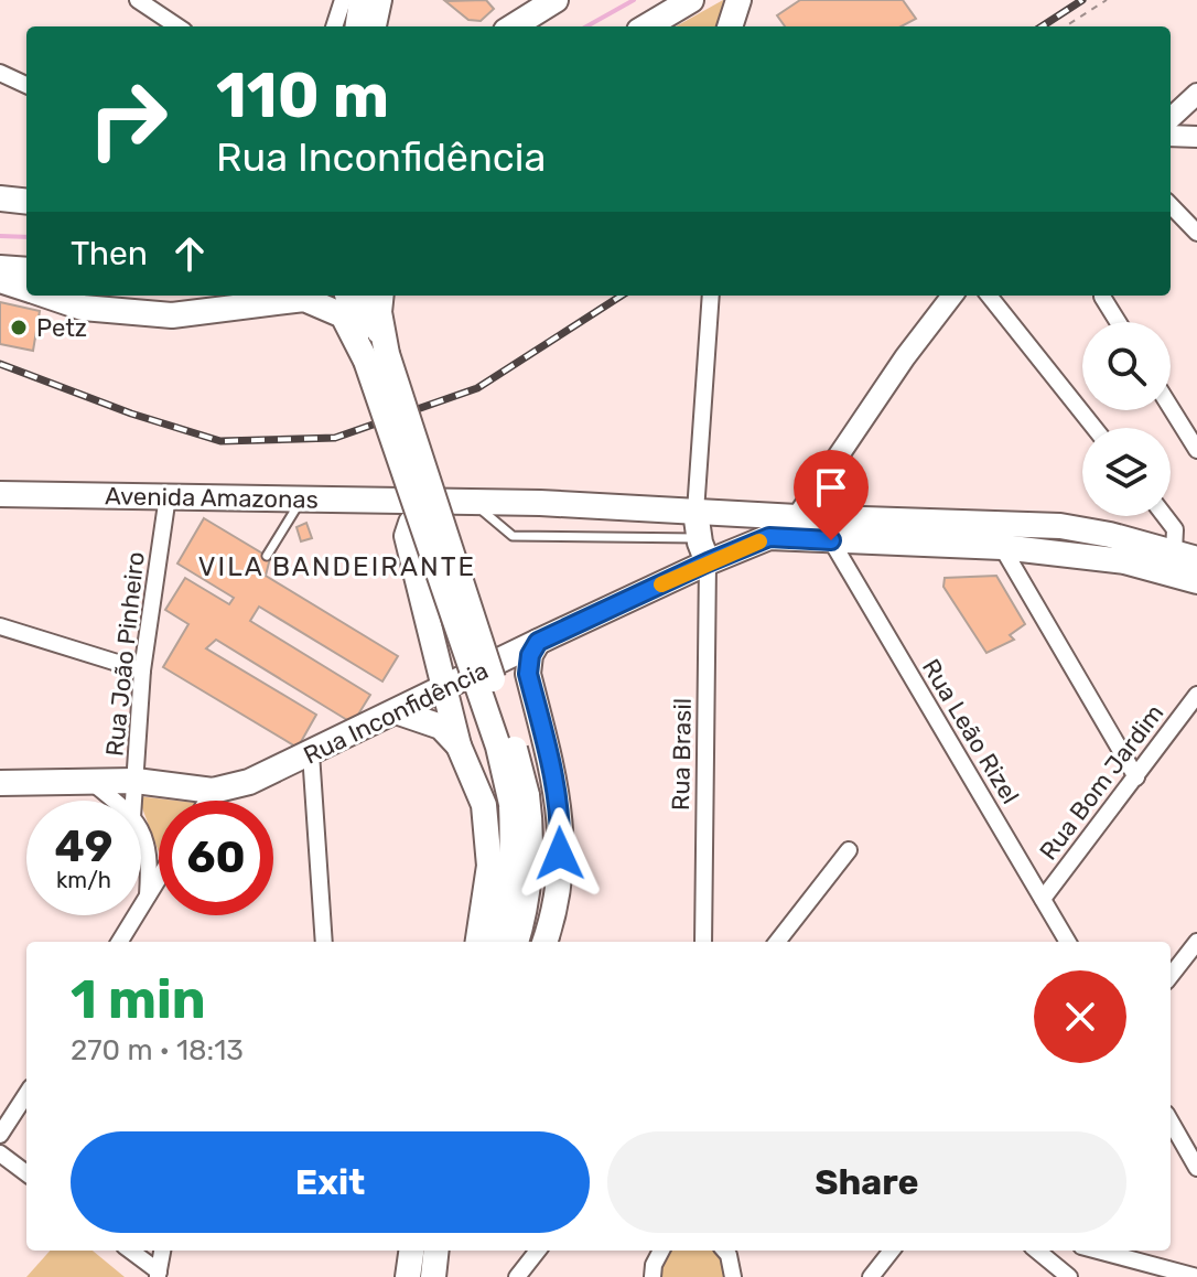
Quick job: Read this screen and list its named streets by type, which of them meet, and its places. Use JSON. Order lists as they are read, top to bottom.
{
  "streets": {
    "main road": ["Avenida Amazonas", "Rua Inconfidência"],
    "street": [
      "Rua João Pinheiro",
      "Rua Leão Rizel",
      "Rua Brasil",
      "Rua Bom Jardim"
    ]
  },
  "crossings": [
    ["Avenida Amazonas", "Rua João Pinheiro"],
    ["Rua João Pinheiro", "Rua Inconfidência"],
    ["Rua Inconfidência", "Rua Leão Rizel"],
    ["Rua Inconfidência", "Rua Brasil"],
    ["Rua Leão Rizel", "Rua Bom Jardim"]
  ],
  "districts": ["VILA BANDEIRANTE"],
  "places": ["Petz"],
  "page": {
    "turn": ["110 m", "Rua Inconfidência"],
    "then": "Then",
    "speed": "49 km/h",
    "limit": "60",
    "heading": ["1 min", "270 m · 18:13"],
    "buttons": ["Exit", "Share"]
  }
}
